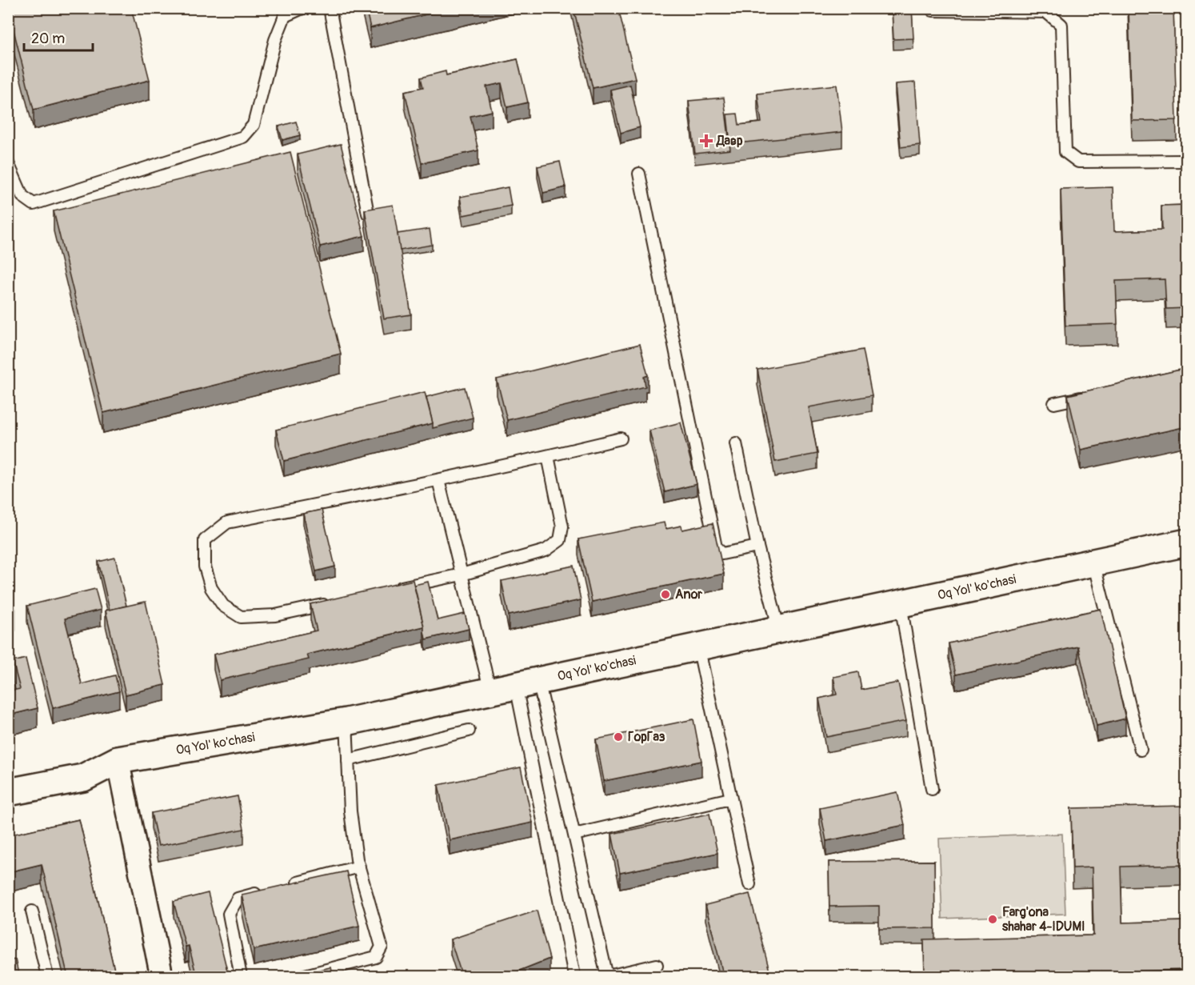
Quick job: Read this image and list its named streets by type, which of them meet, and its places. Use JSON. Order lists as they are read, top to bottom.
{
  "streets": {
    "street": ["Oq Yol' ko'chasi"]
  },
  "places": {
    "health": ["Давр"],
    "other": ["Anor", "ГорГаз", "Farg'ona shahar 4-IDUMI"]
  },
  "scale_bar": "20 m"
}
